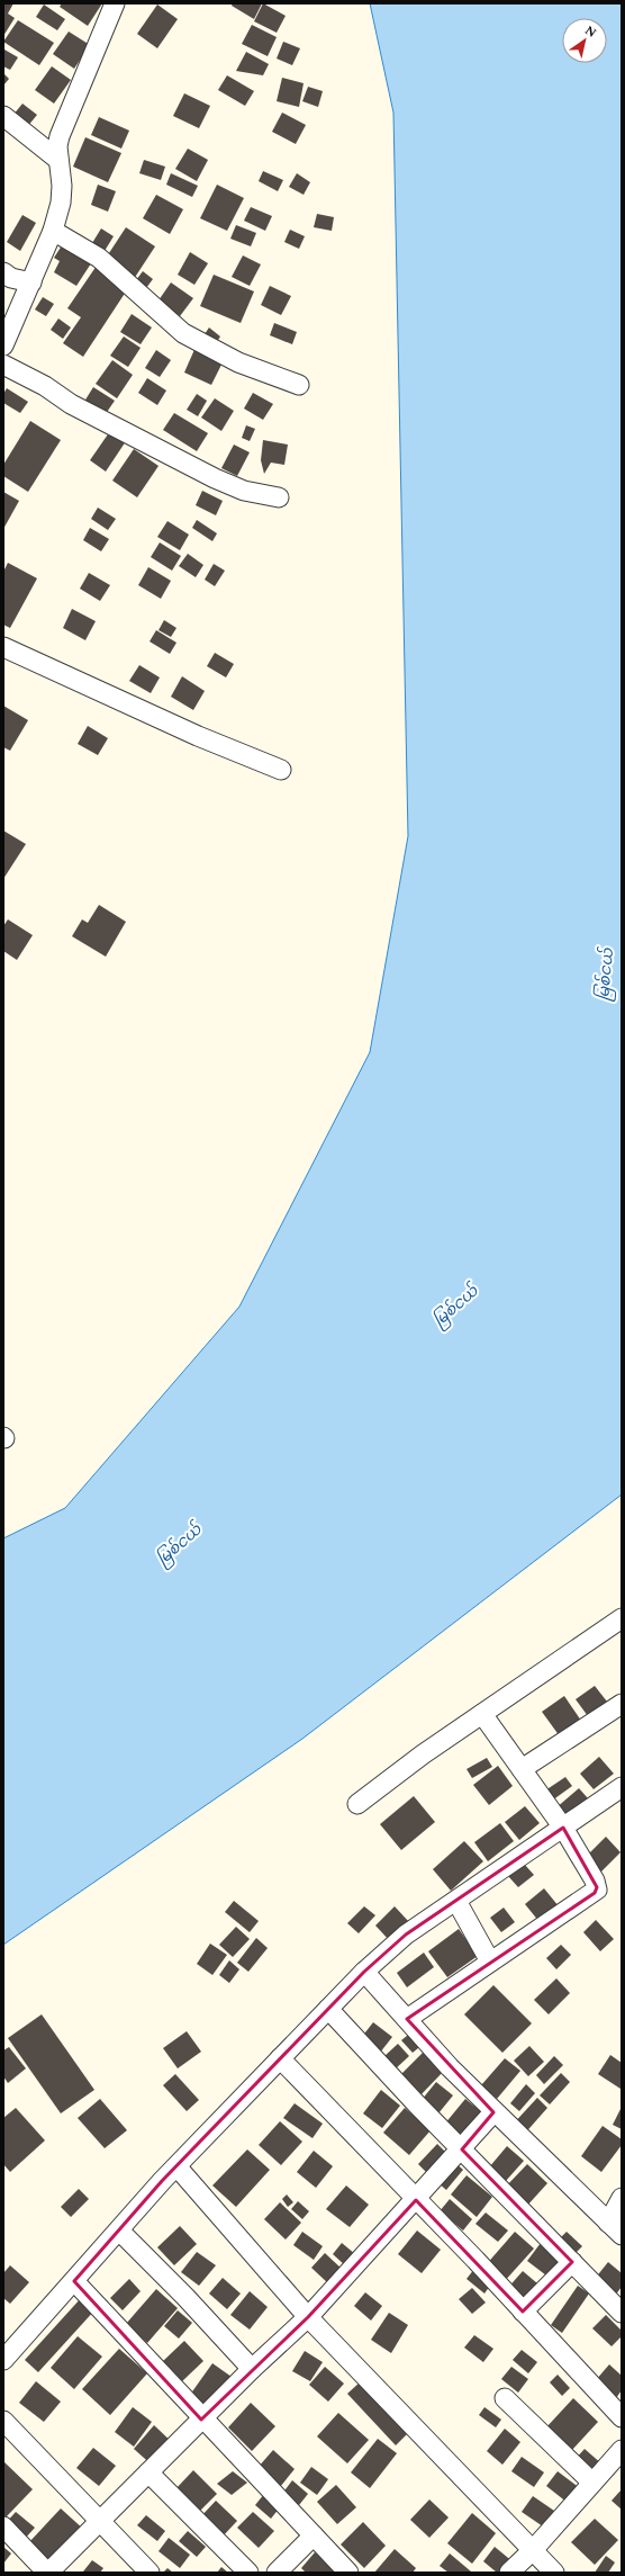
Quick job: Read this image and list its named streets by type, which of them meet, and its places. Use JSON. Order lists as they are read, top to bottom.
{
  "water": ["မြစ်ငယ်"],
  "north": "top right"
}
